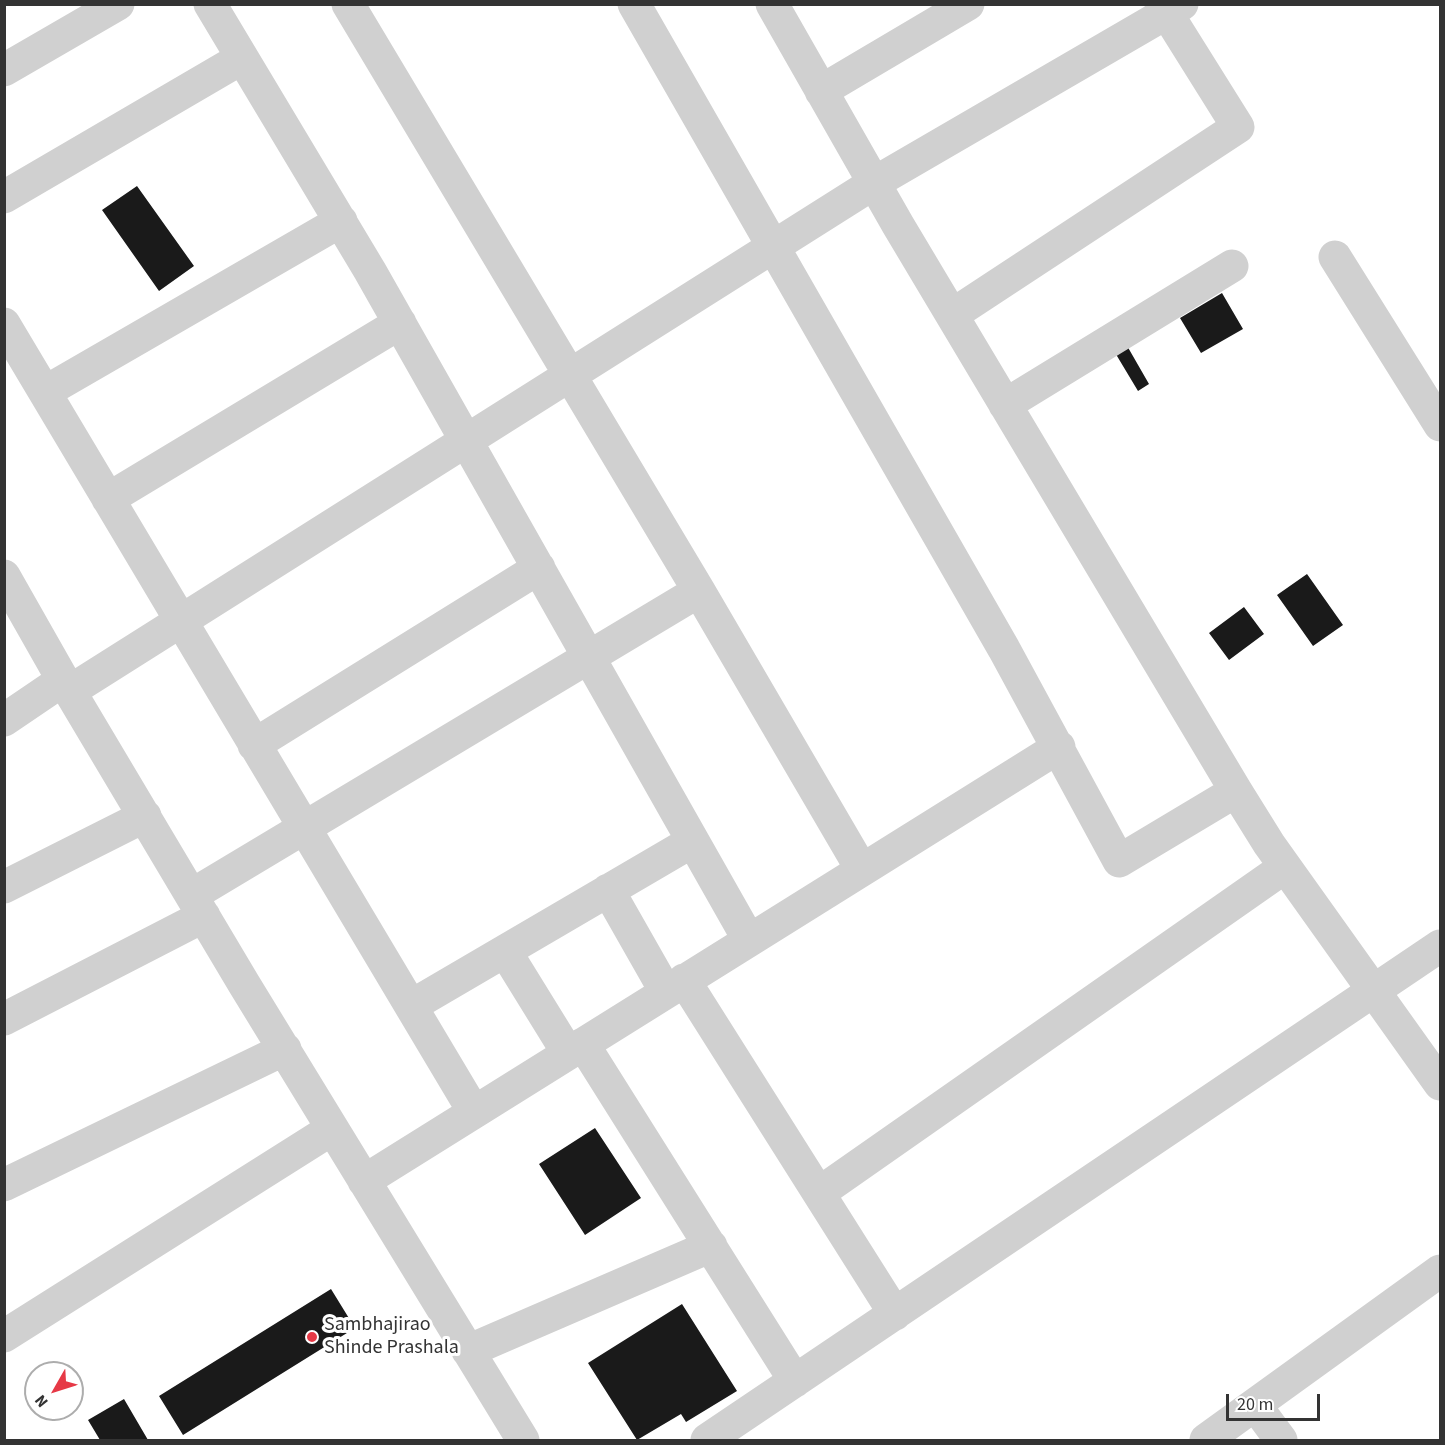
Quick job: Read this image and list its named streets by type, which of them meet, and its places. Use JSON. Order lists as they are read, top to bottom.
{
  "places": ["Sambhajirao Shinde Prashala"],
  "scale_bar": "20 m",
  "north": "bottom left"
}
